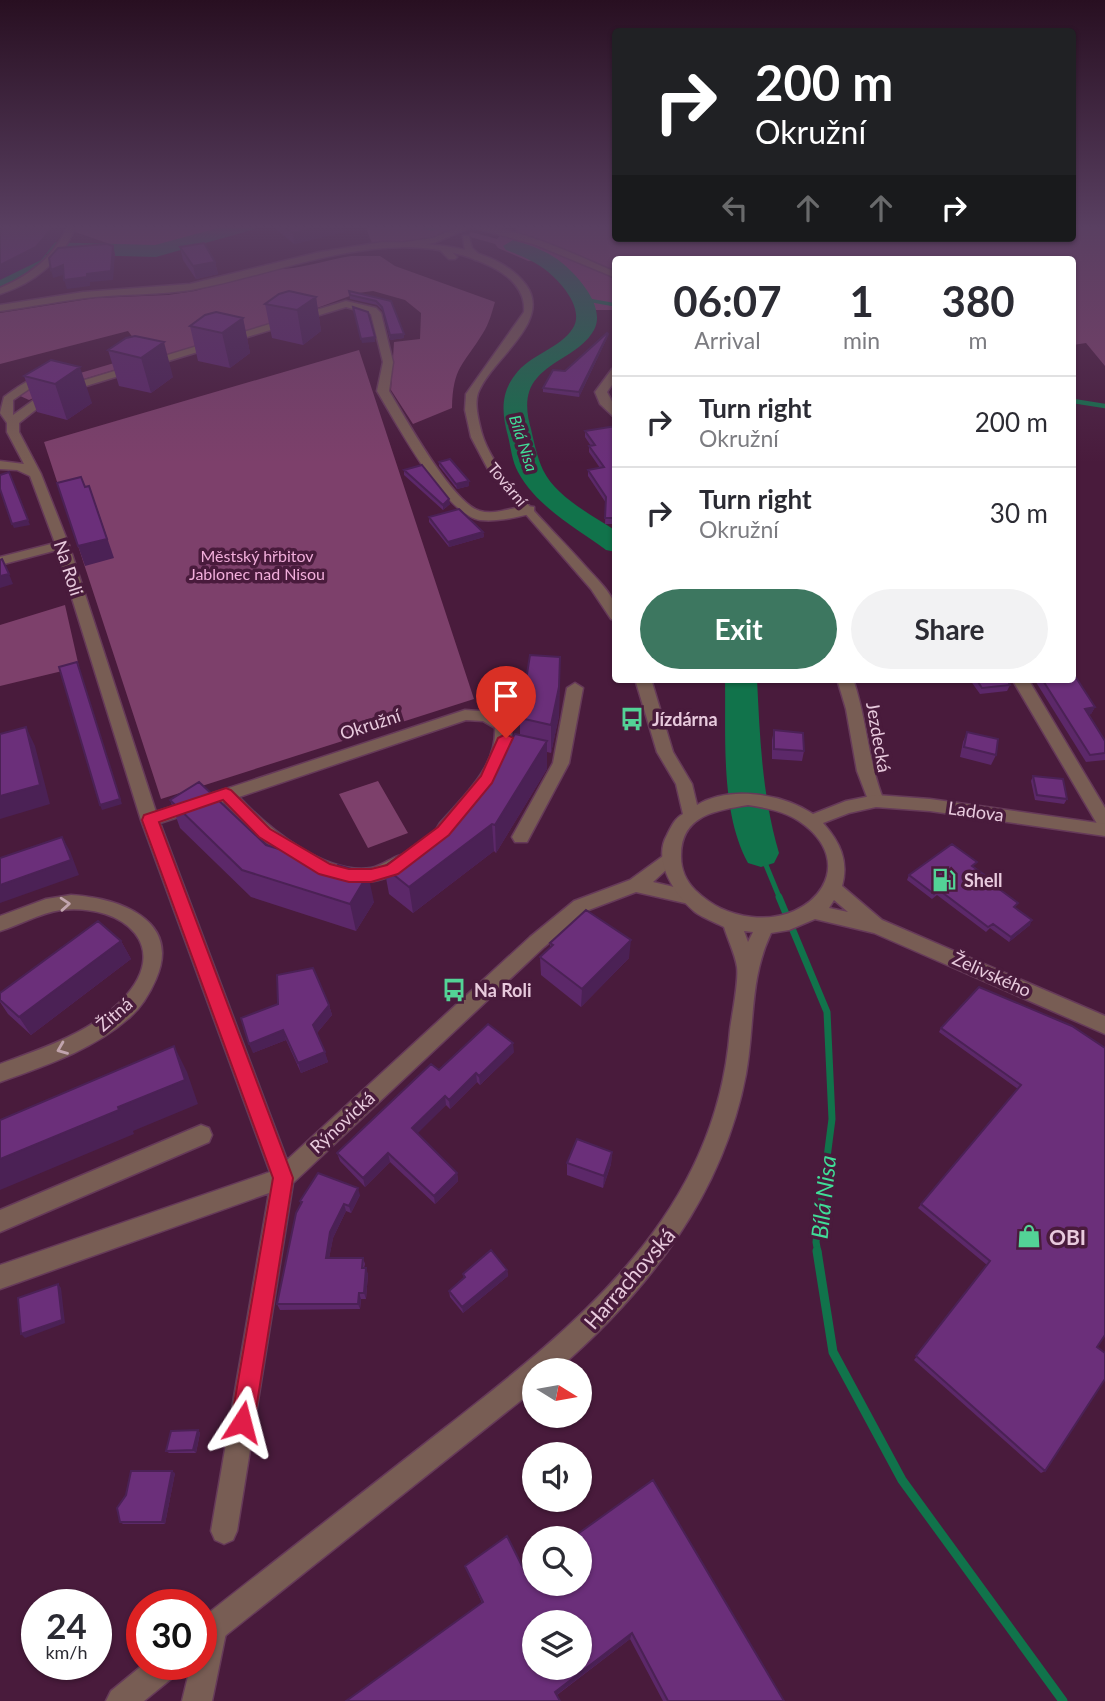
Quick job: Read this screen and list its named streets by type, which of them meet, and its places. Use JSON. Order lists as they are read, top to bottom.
{
  "streets": {
    "street": [
      "Tovární",
      "Na Roli",
      "Okružní",
      "Jezdecká",
      "Ladova",
      "Želivského",
      "Žitná",
      "Rýnovická",
      "Harrachovská"
    ]
  },
  "crossings": [
    ["Na Roli", "Okružní"],
    ["Na Roli", "Rýnovická"],
    ["Jezdecká", "Ladova"],
    ["Ladova", "Želivského"],
    ["Ladova", "Rýnovická"],
    ["Ladova", "Harrachovská"],
    ["Želivského", "Rýnovická"],
    ["Želivského", "Harrachovská"],
    ["Rýnovická", "Harrachovská"]
  ],
  "water": ["Bílá Nisa"],
  "parks": ["Městský hřbitov Jablonec nad Nisou"],
  "places": {
    "bus stop": ["Jízdárna", "Na Roli"],
    "fuel station": ["Shell"],
    "shop": ["OBI"]
  },
  "north": "right",
  "page": {
    "turn": ["200 m", "Okružní"],
    "eta": [
      "06:07",
      "Arrival",
      "1",
      "min",
      "380",
      "m"
    ],
    "list": [
      {
        "name": "Turn right",
        "note": "Okružní",
        "value": "200 m"
      },
      {
        "name": "Turn right",
        "note": "Okružní",
        "value": "30 m"
      }
    ],
    "buttons": ["Exit", "Share"],
    "speed": "24 km/h",
    "limit": "30"
  }
}
